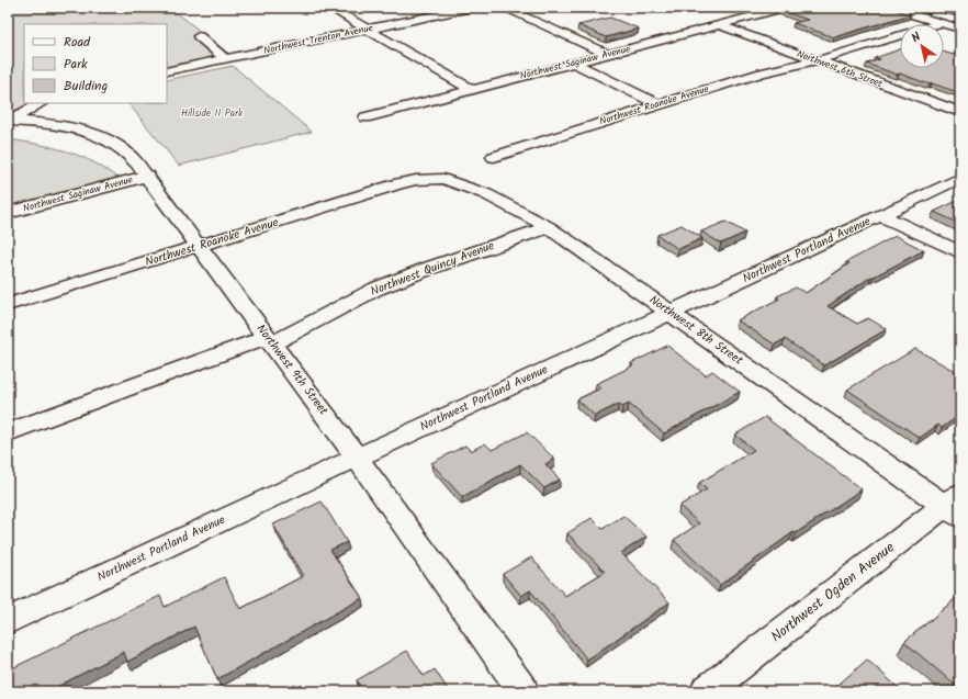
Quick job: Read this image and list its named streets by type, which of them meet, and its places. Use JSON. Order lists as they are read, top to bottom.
{
  "streets": {
    "street": [
      "Northwest Trenton Avenue",
      "Northwest Saginaw Avenue",
      "Northwest 6th Street",
      "Northwest Roanoke Avenue",
      "Northwest Portland Avenue",
      "Northwest Quincy Avenue",
      "Northwest 8th Street",
      "Northwest 9th Street",
      "Northwest Ogden Avenue"
    ]
  },
  "crossings": [
    ["Northwest Saginaw Avenue", "Northwest 6th Street"],
    ["Northwest Saginaw Avenue", "Northwest 9th Street"],
    ["Northwest 6th Street", "Northwest Roanoke Avenue"],
    ["Northwest Roanoke Avenue", "Northwest 8th Street"],
    ["Northwest Roanoke Avenue", "Northwest 9th Street"],
    ["Northwest Portland Avenue", "Northwest 8th Street"],
    ["Northwest Portland Avenue", "Northwest 9th Street"],
    ["Northwest Quincy Avenue", "Northwest 8th Street"],
    ["Northwest Quincy Avenue", "Northwest 9th Street"],
    ["Northwest 8th Street", "Northwest Ogden Avenue"]
  ],
  "parks": ["Hillside II Park"],
  "legend": ["Road", "Park", "Building"],
  "north": "top left"
}
